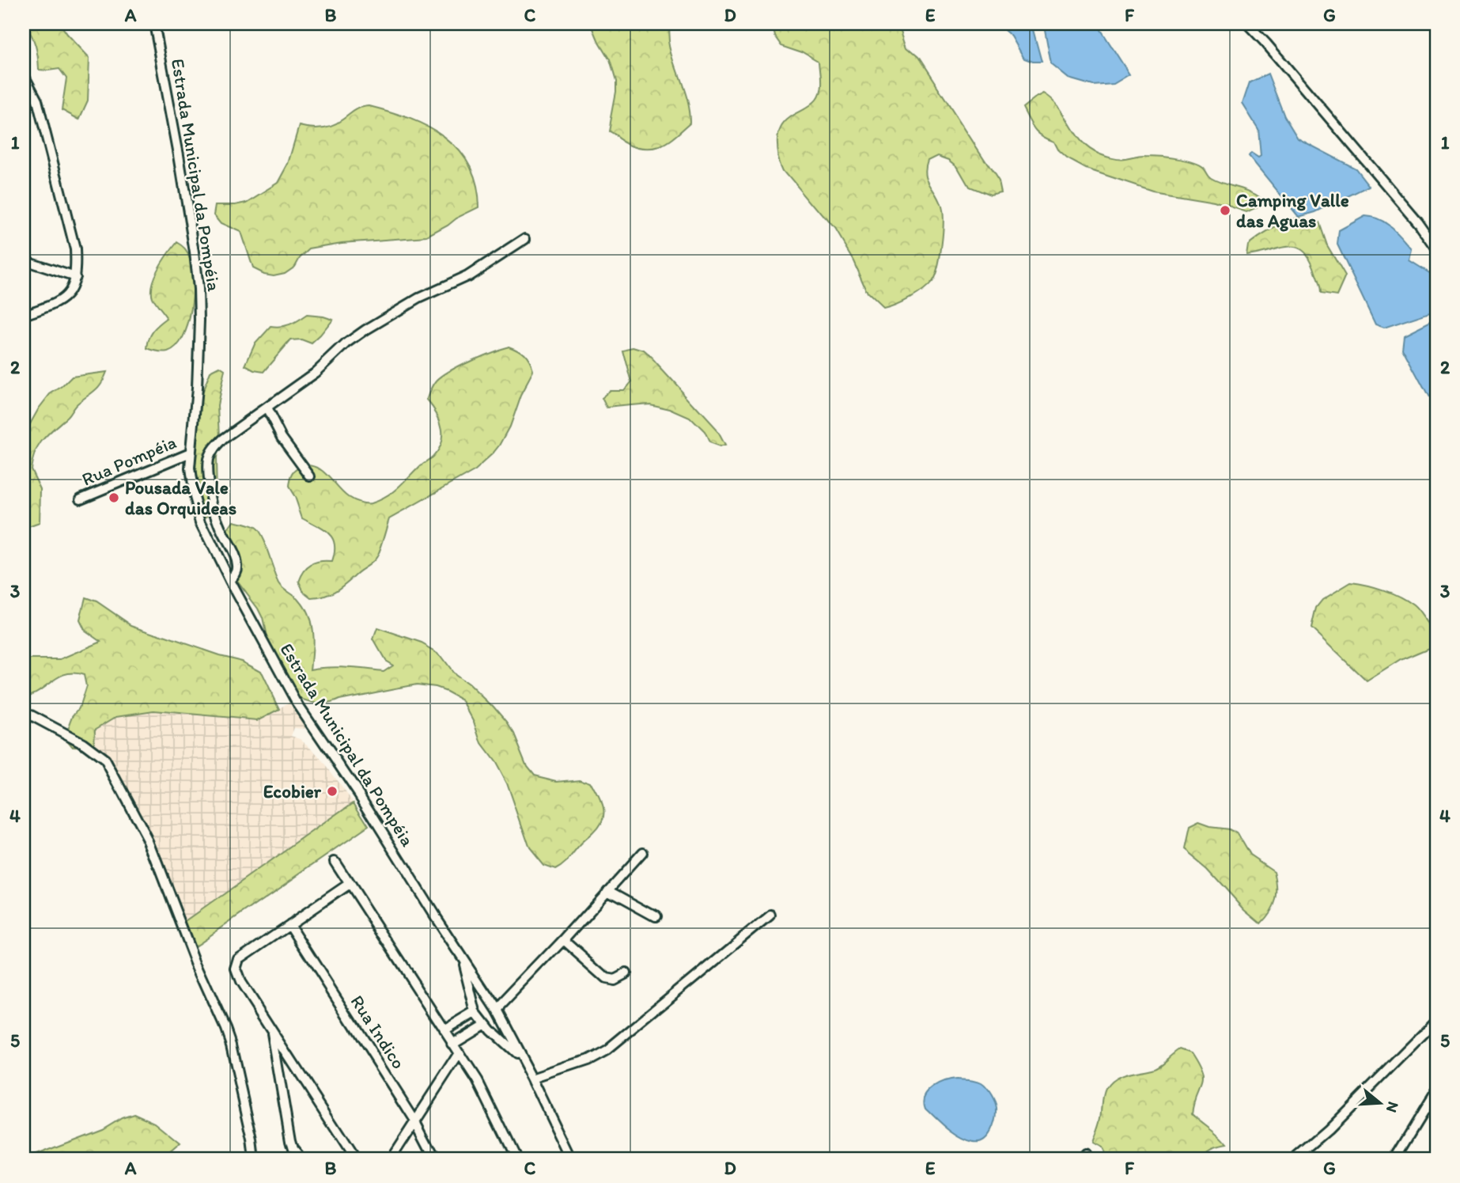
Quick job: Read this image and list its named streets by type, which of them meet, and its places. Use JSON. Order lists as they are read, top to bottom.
{
  "streets": {
    "street": ["Estrada Municipal da Pompéia", "Rua Pompéia", "Rua Indico"]
  },
  "crossings": [
    ["Estrada Municipal da Pompéia", "Rua Pompéia"]
  ],
  "places": ["Camping Valle das Aguas", "Pousada Vale das Orquideas", "Ecobier"],
  "north": "right",
  "grid": {
    "columns": [
      "A",
      "B",
      "C",
      "D",
      "E",
      "F",
      "G"
    ],
    "rows": [
      "1",
      "2",
      "3",
      "4",
      "5"
    ]
  }
}
